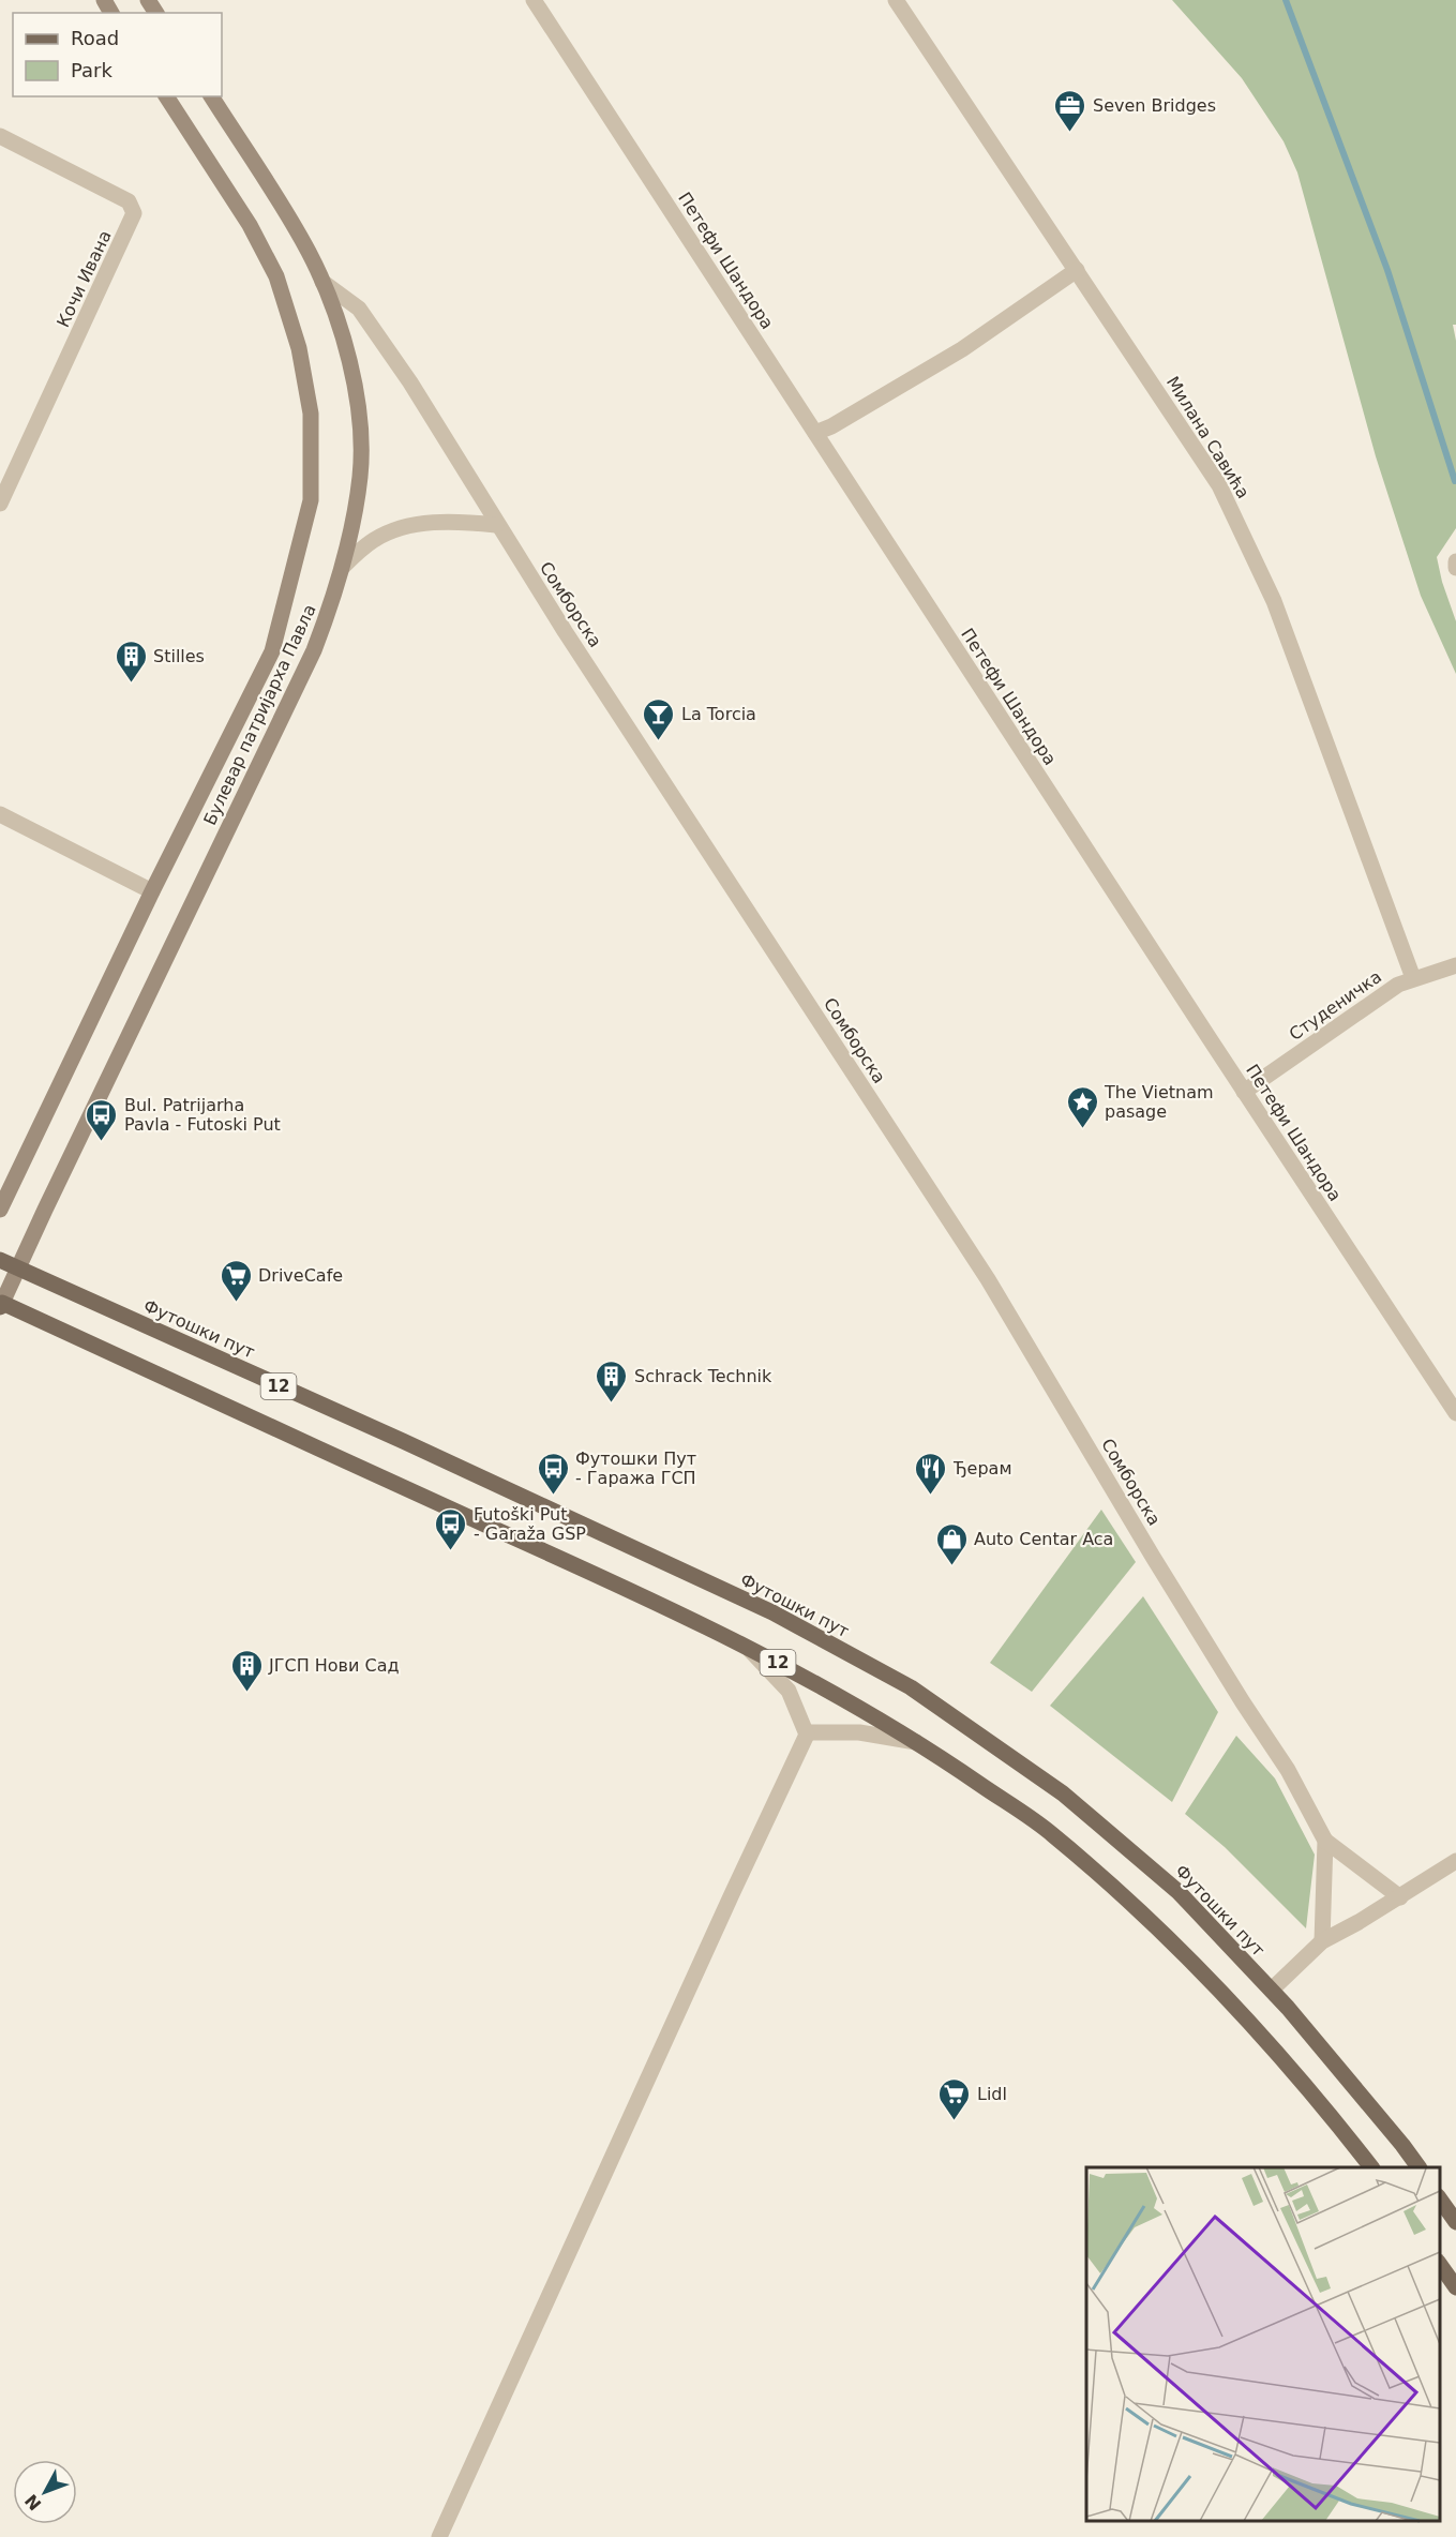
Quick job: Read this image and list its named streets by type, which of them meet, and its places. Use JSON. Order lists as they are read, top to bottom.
{
  "streets": {
    "main road": ["Булевар патријарха Павла", "Футошки пут", "12"],
    "street": [
      "Петефи Шандора",
      "Кочи Ивана",
      "Милана Савића",
      "Сомборска",
      "Студеничка"
    ]
  },
  "crossings": [
    ["Петефи Шандора", "Студеничка"],
    ["Милана Савића", "Студеничка"],
    ["Сомборска", "Булевар патријарха Павла"],
    ["Булевар патријарха Павла", "Футошки пут"],
    ["Булевар патријарха Павла", "12"],
    ["Футошки пут", "12"]
  ],
  "places": {
    "office": ["Seven Bridges"],
    "building": ["Stilles", "Schrack Technik", "ЈГСП Нови Сад"],
    "bar": ["La Torcia"],
    "place": ["The Vietnam pasage"],
    "bus stop": ["Bul. Patrijarha Pavla - Futoski Put", "Футошки Пут - Гаража ГСП", "Futoški Put - Garaža GSP"],
    "supermarket": ["DriveCafe", "Lidl"],
    "restaurant": ["Ђерам"],
    "shop": ["Auto Centar Aca"]
  },
  "legend": ["Road", "Park"],
  "north": "bottom left"
}
